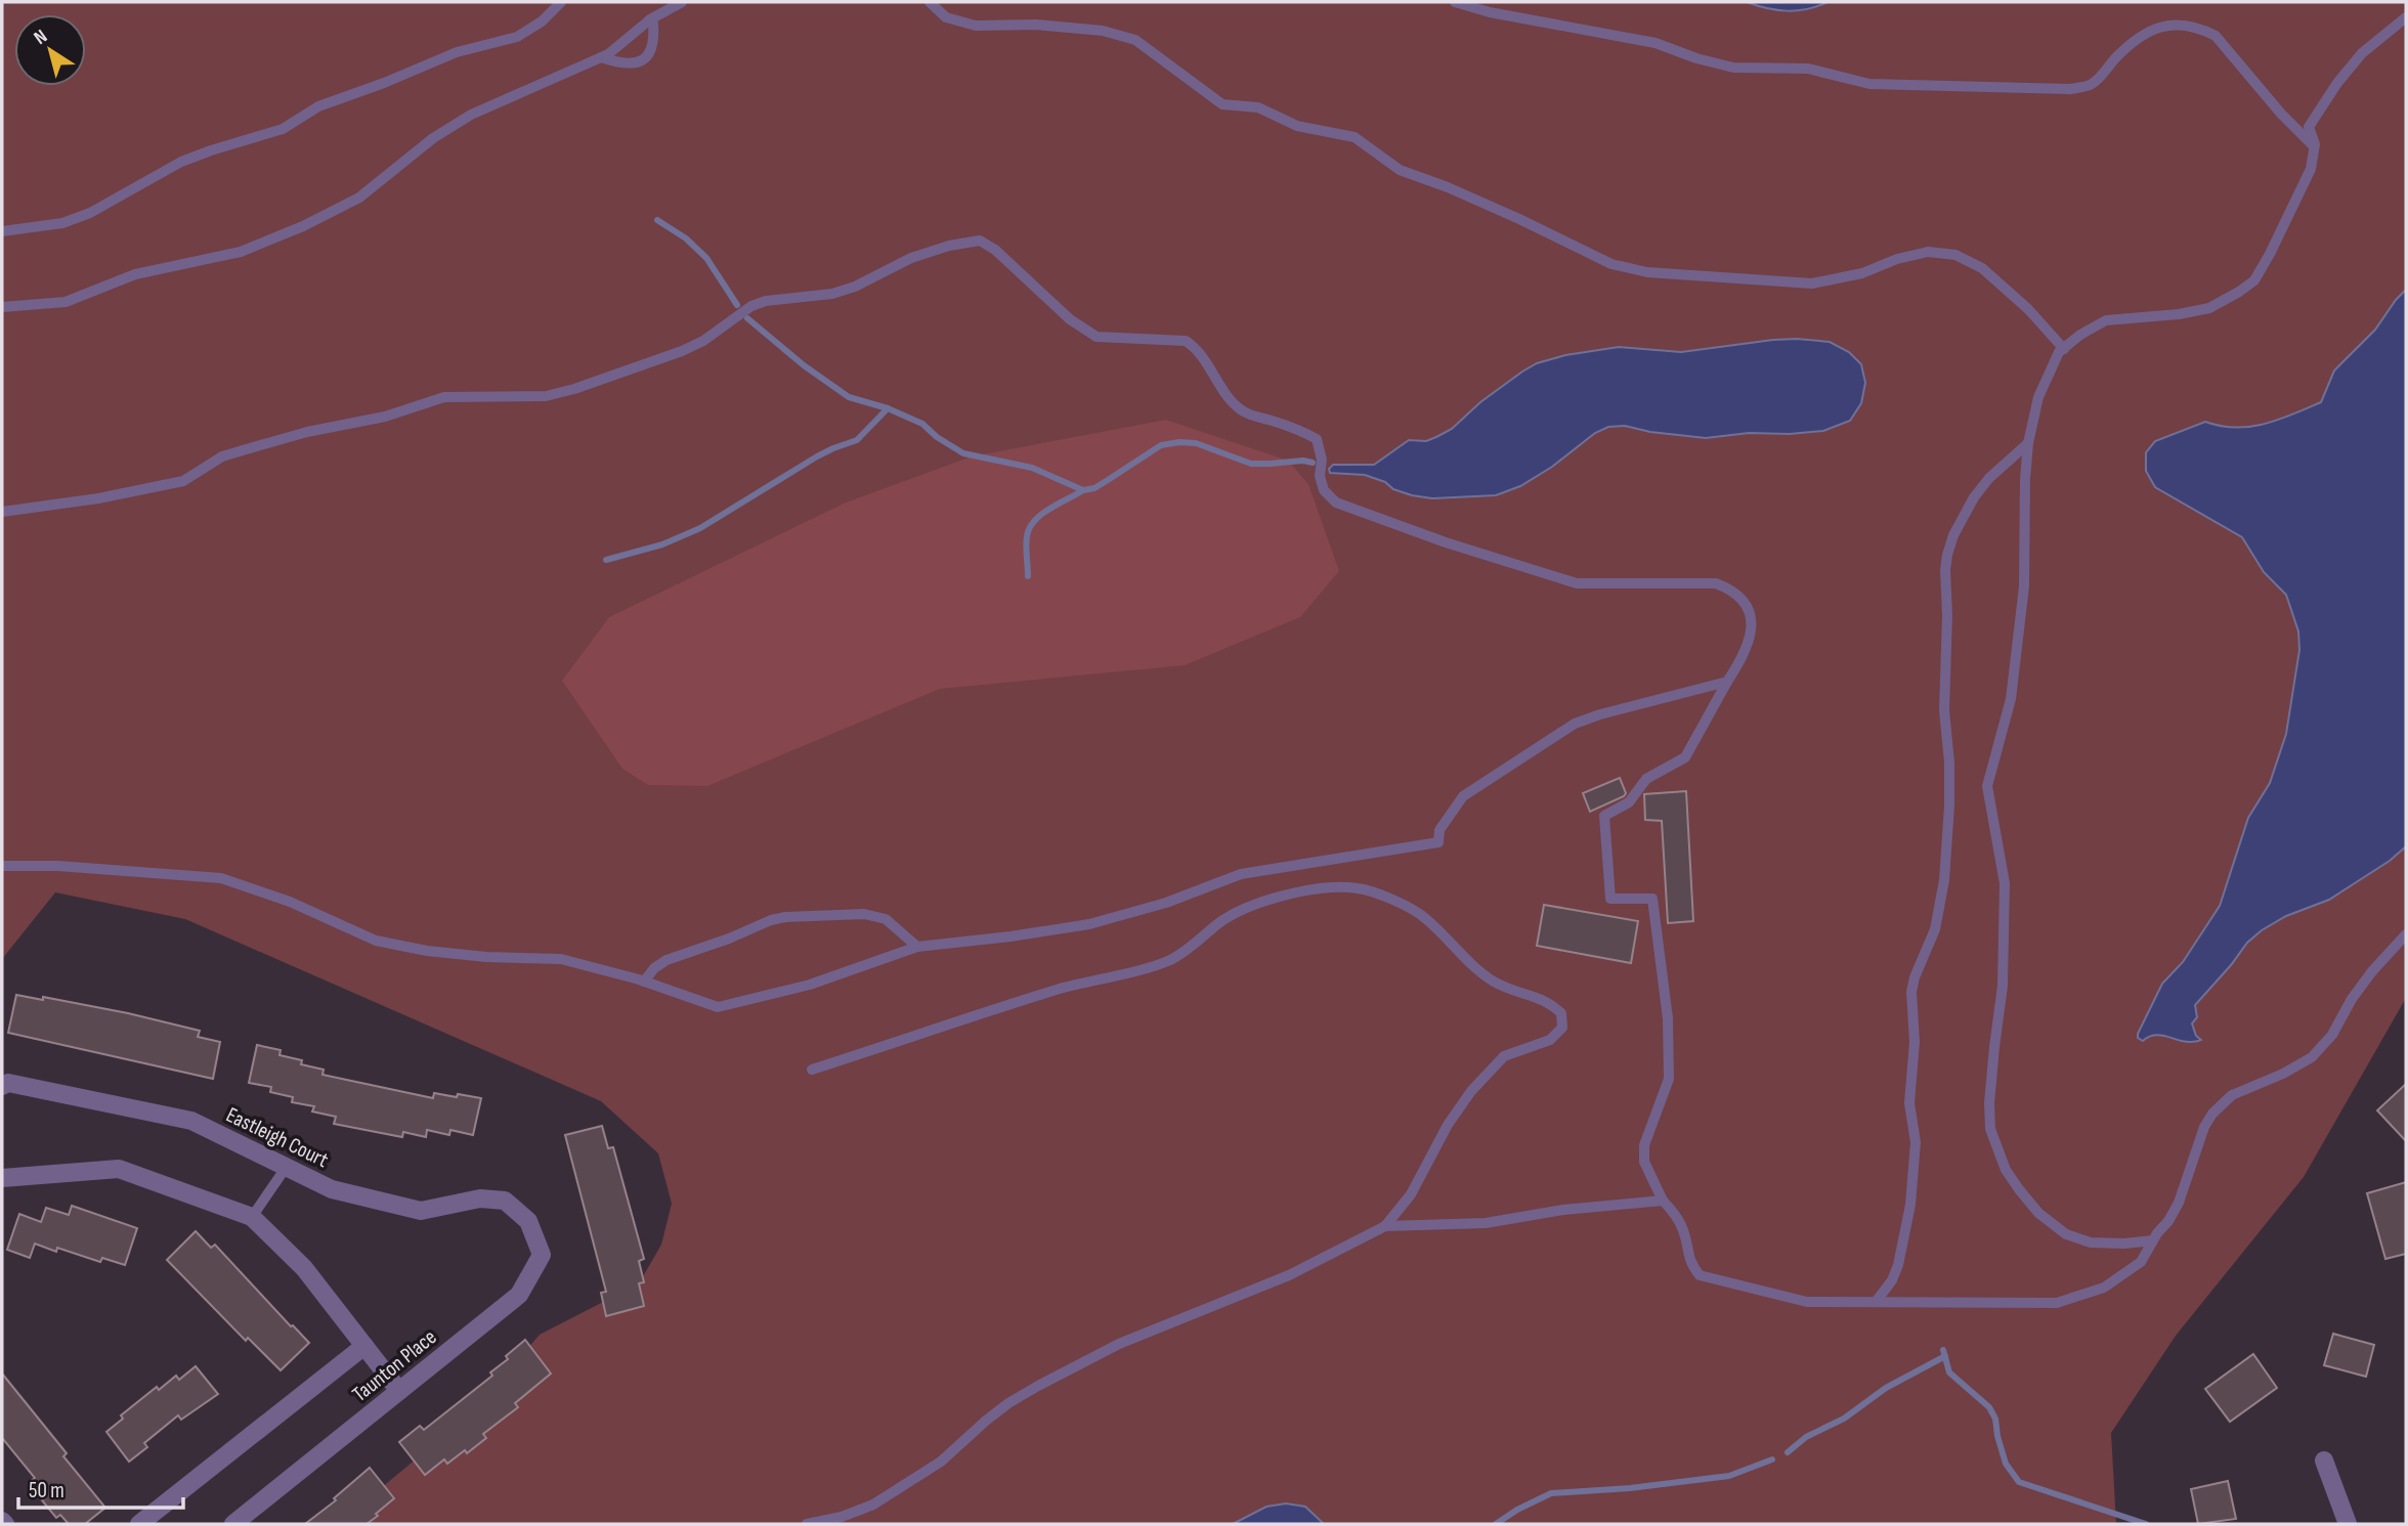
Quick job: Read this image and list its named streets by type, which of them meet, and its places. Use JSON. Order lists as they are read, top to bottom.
{
  "streets": {
    "street": ["Eastleigh Court", "Taunton Place"]
  },
  "crossings": [
    ["Eastleigh Court", "Taunton Place"]
  ],
  "scale_bar": "50 m",
  "north": "top left"
}
